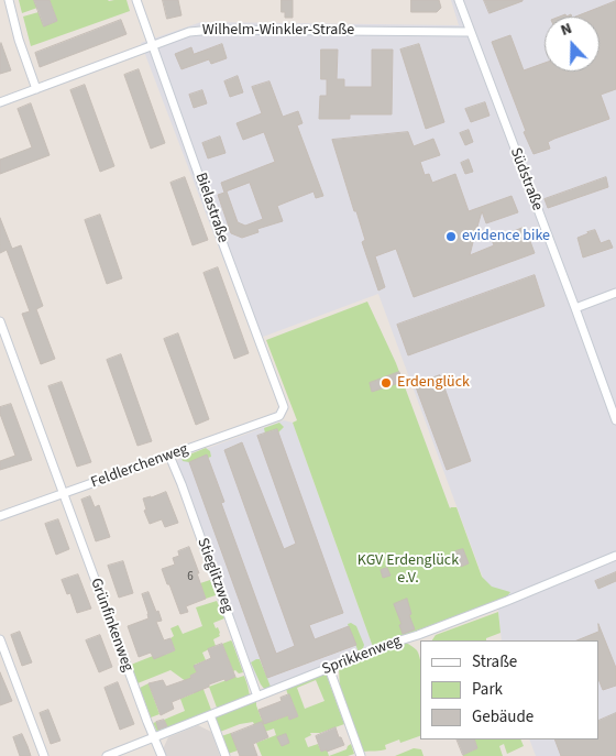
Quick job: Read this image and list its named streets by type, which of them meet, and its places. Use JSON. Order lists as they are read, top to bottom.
{
  "streets": {
    "street": [
      "Wilhelm-Winkler-Straße",
      "Südstraße",
      "Bielastraße",
      "Feldlerchenweg",
      "Stieglitzweg",
      "Grünfinkenweg",
      "Sprikkenweg"
    ]
  },
  "crossings": [
    ["Wilhelm-Winkler-Straße", "Südstraße"],
    ["Wilhelm-Winkler-Straße", "Bielastraße"],
    ["Bielastraße", "Feldlerchenweg"],
    ["Feldlerchenweg", "Stieglitzweg"],
    ["Feldlerchenweg", "Grünfinkenweg"],
    ["Stieglitzweg", "Sprikkenweg"],
    ["Grünfinkenweg", "Sprikkenweg"]
  ],
  "parks": ["KGV Erdenglück e.V."],
  "places": ["evidence bike", "Erdenglück"],
  "house_numbers": ["6"],
  "legend": ["Straße", "Park", "Gebäude"],
  "north": "top"
}
